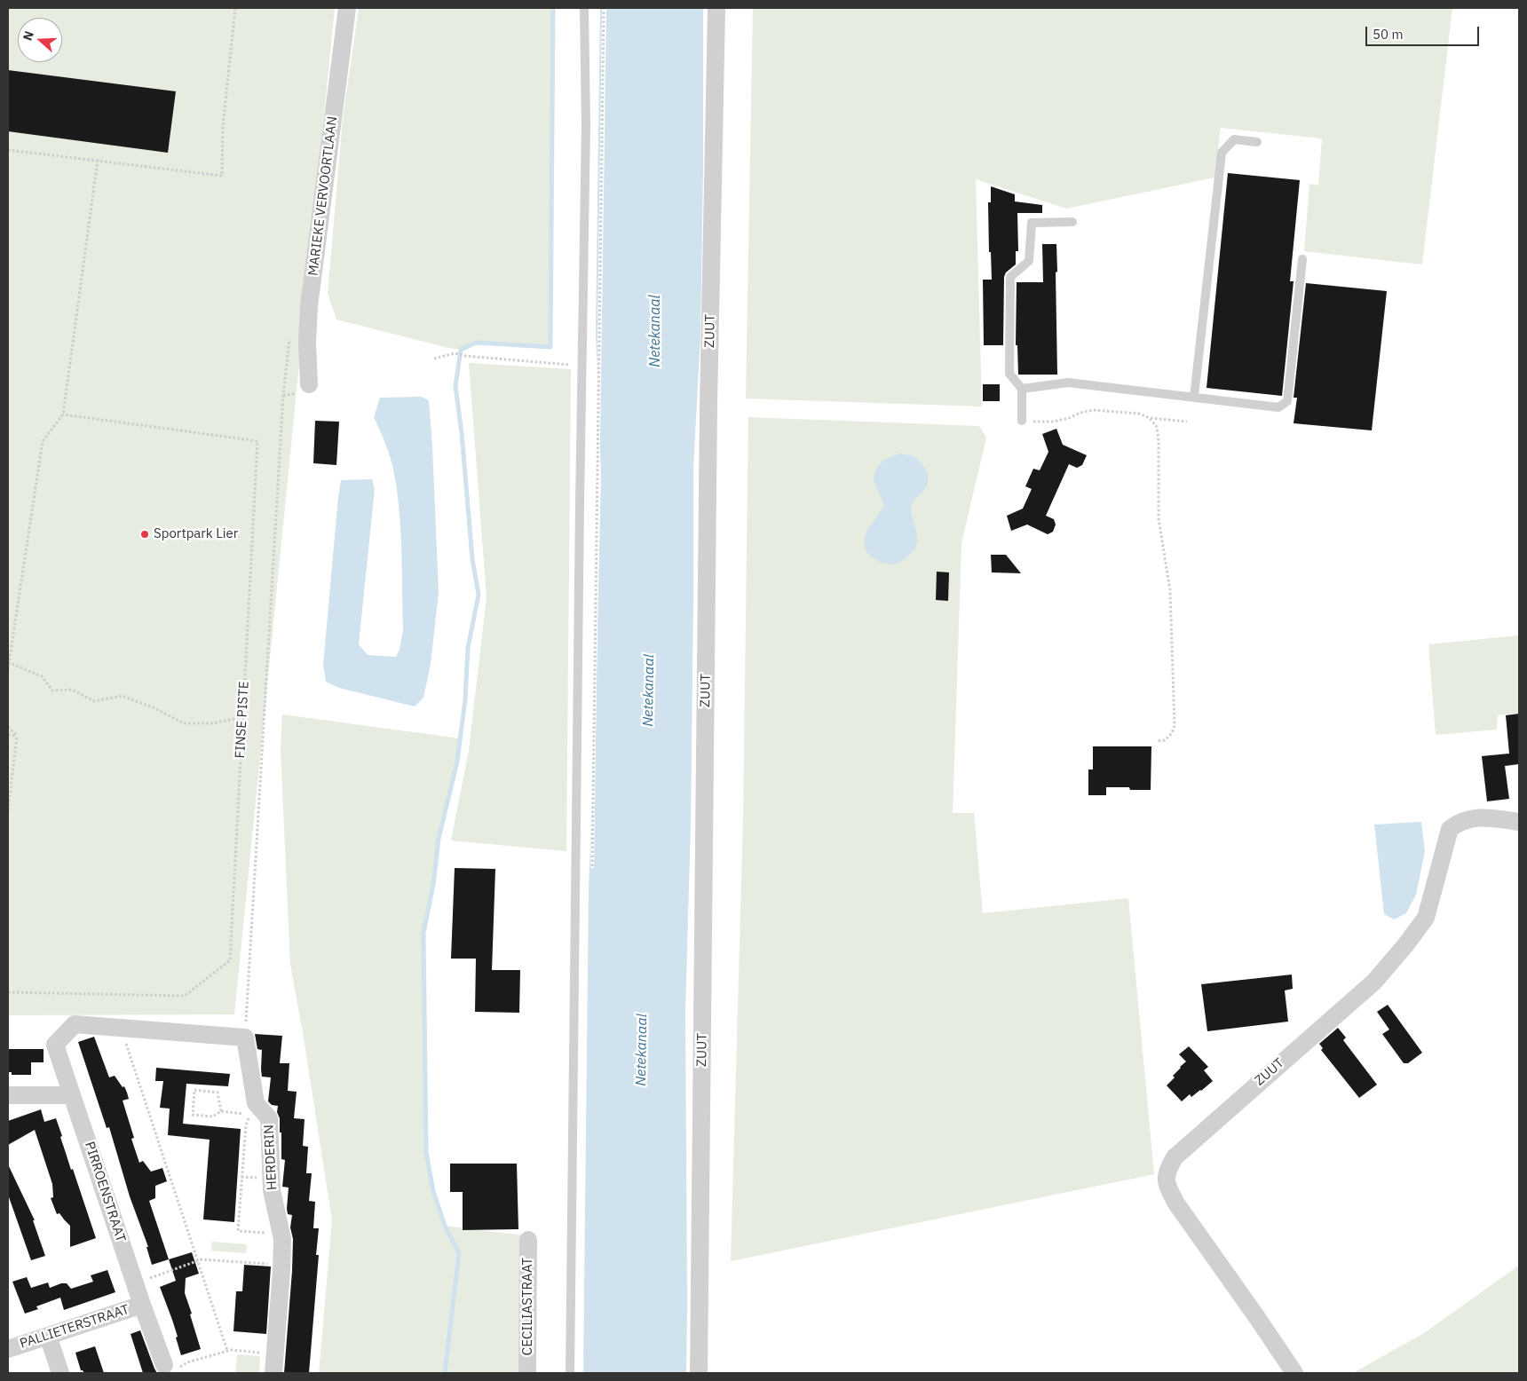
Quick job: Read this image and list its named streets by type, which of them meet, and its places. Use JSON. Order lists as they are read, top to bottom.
{
  "streets": {
    "street": [
      "MARIEKE VERVOORTLAAN",
      "ZUUT",
      "HERDERIN",
      "PIRROENSTRAAT",
      "CECILIASTRAAT",
      "PALLIETERSTRAAT"
    ],
    "path": ["FINSE PISTE"]
  },
  "crossings": [
    ["PIRROENSTRAAT", "PALLIETERSTRAAT"]
  ],
  "water": ["Netekanaal"],
  "places": ["Sportpark Lier"],
  "scale_bar": "50 m",
  "north": "left"
}
